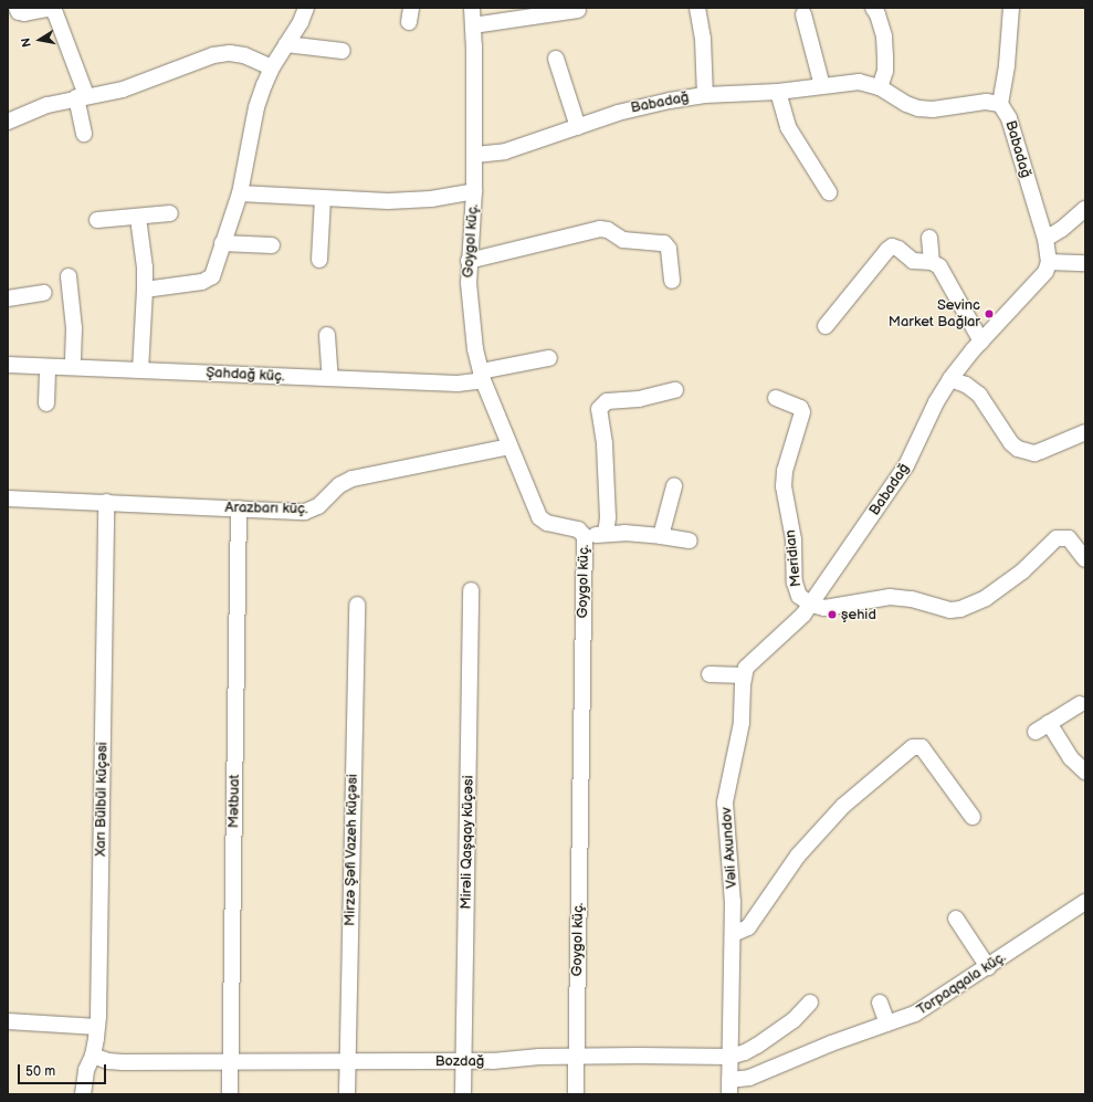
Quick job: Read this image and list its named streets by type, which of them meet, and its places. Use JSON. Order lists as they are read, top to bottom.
{
  "streets": {
    "street": [
      "Babadağ",
      "Goygol küç.",
      "Şahdağ küç.",
      "Arazbarı küç.",
      "Meridian",
      "Xarı Bülbül küçəsi",
      "Mətbuat",
      "Mirəli Qaşqay küçəsi",
      "Vəli Axundov",
      "Mirzə Şəfi Vazeh küçəsi",
      "Torpaqqala küç.",
      "Bozdağ"
    ]
  },
  "crossings": [
    ["Babadağ", "Goygol küç."],
    ["Babadağ", "Meridian"],
    ["Goygol küç.", "Şahdağ küç."],
    ["Goygol küç.", "Arazbarı küç."],
    ["Goygol küç.", "Bozdağ"],
    ["Arazbarı küç.", "Xarı Bülbül küçəsi"],
    ["Arazbarı küç.", "Mətbuat"],
    ["Xarı Bülbül küçəsi", "Bozdağ"],
    ["Mətbuat", "Bozdağ"],
    ["Mirəli Qaşqay küçəsi", "Bozdağ"],
    ["Vəli Axundov", "Torpaqqala küç."],
    ["Vəli Axundov", "Bozdağ"],
    ["Mirzə Şəfi Vazeh küçəsi", "Bozdağ"]
  ],
  "places": ["Sevinc Market Bağlar", "şehid"],
  "scale_bar": "50 m",
  "north": "left"
}
